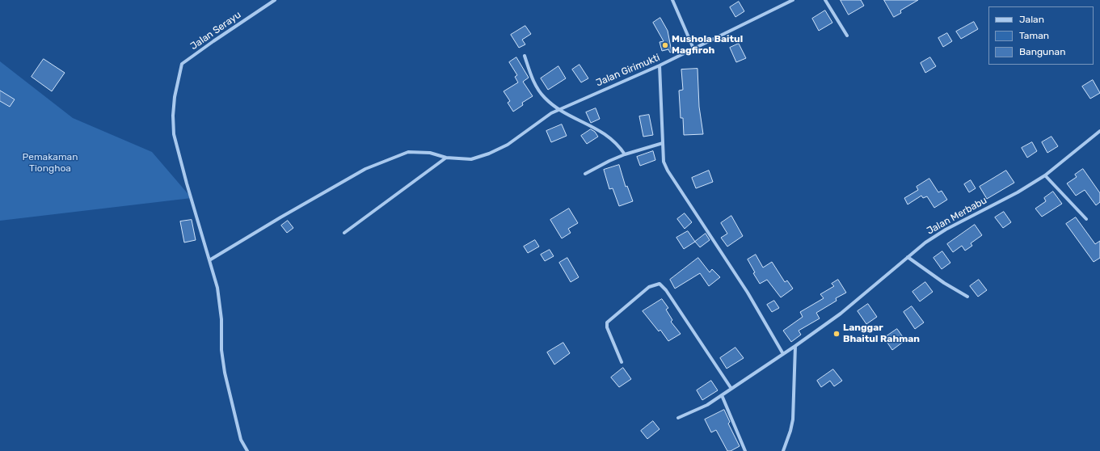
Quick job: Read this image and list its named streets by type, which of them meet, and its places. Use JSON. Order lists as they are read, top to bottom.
{
  "streets": {
    "street": ["Jalan Serayu", "Jalan Girimukti", "Jalan Merbabu"]
  },
  "crossings": [
    ["Jalan Serayu", "Jalan Girimukti"]
  ],
  "parks": ["Pemakaman Tionghoa"],
  "places": ["Mushola Baitul Magfiroh", "Langgar Bhaitul Rahman"],
  "legend": ["Jalan", "Taman", "Bangunan"]
}
